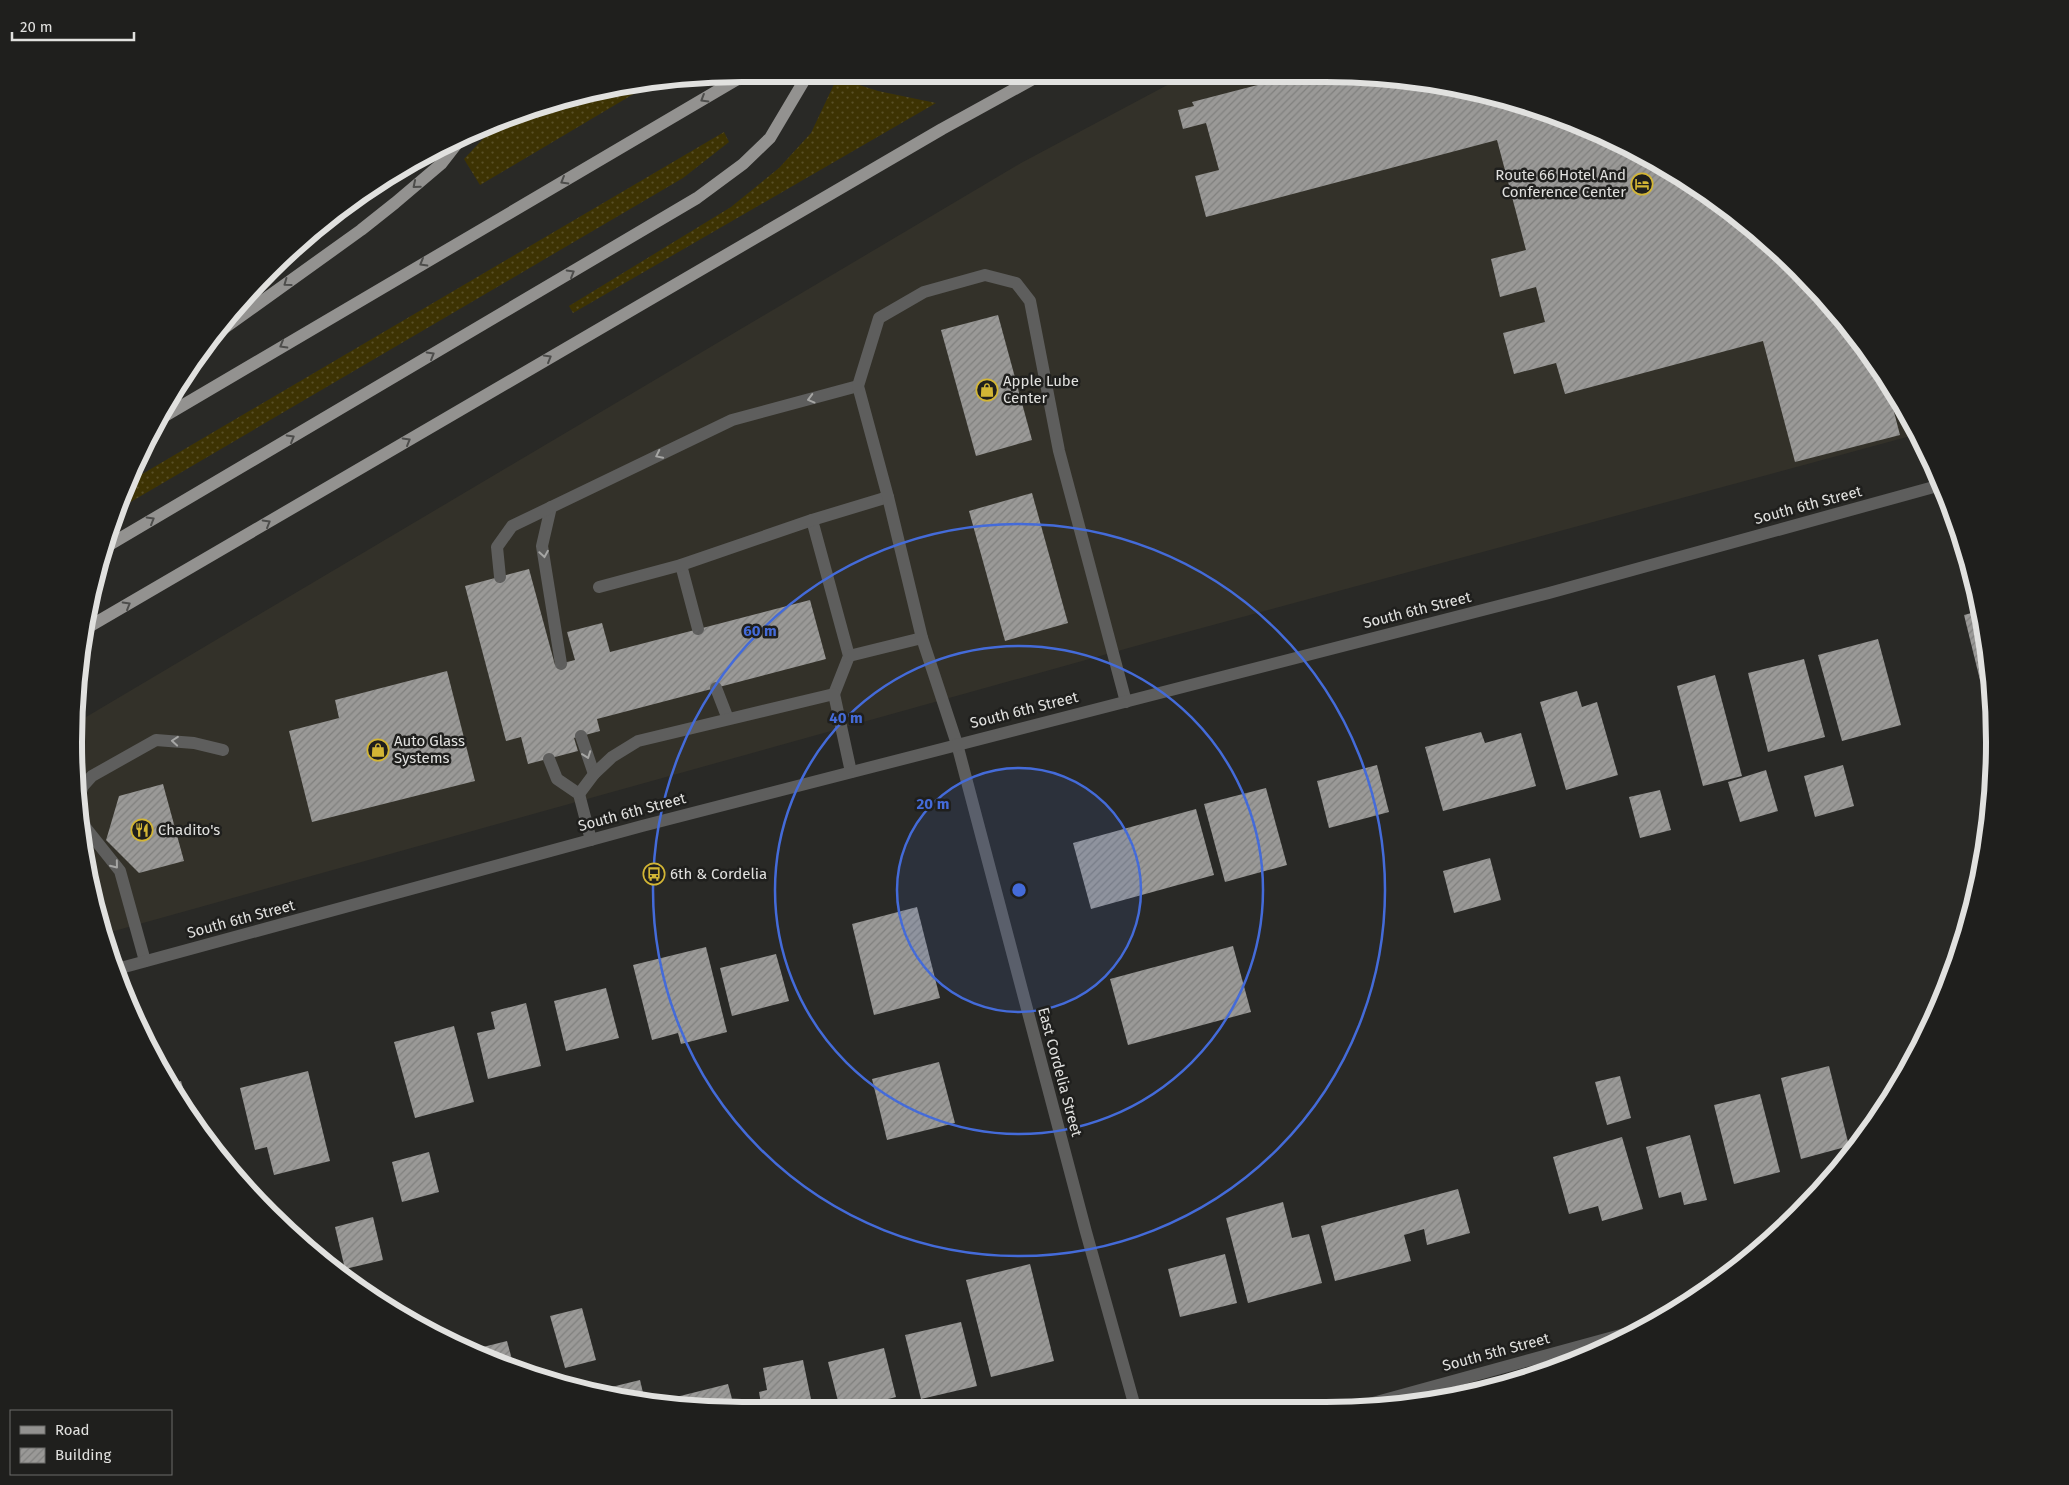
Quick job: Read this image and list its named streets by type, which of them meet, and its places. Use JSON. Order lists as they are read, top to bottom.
{
  "streets": {
    "street": ["South 6th Street", "East Cordelia Street", "South 5th Street"]
  },
  "crossings": [
    ["South 6th Street", "East Cordelia Street"]
  ],
  "places": {
    "hotel": ["Route 66 Hotel And Conference Center"],
    "shop": ["Apple Lube Center", "Auto Glass Systems"],
    "restaurant": ["Chadito's"],
    "bus stop": ["6th & Cordelia"]
  },
  "legend": ["Road", "Building"],
  "scale_bar": "20 m",
  "rings": ["60 m", "40 m", "20 m"]
}
